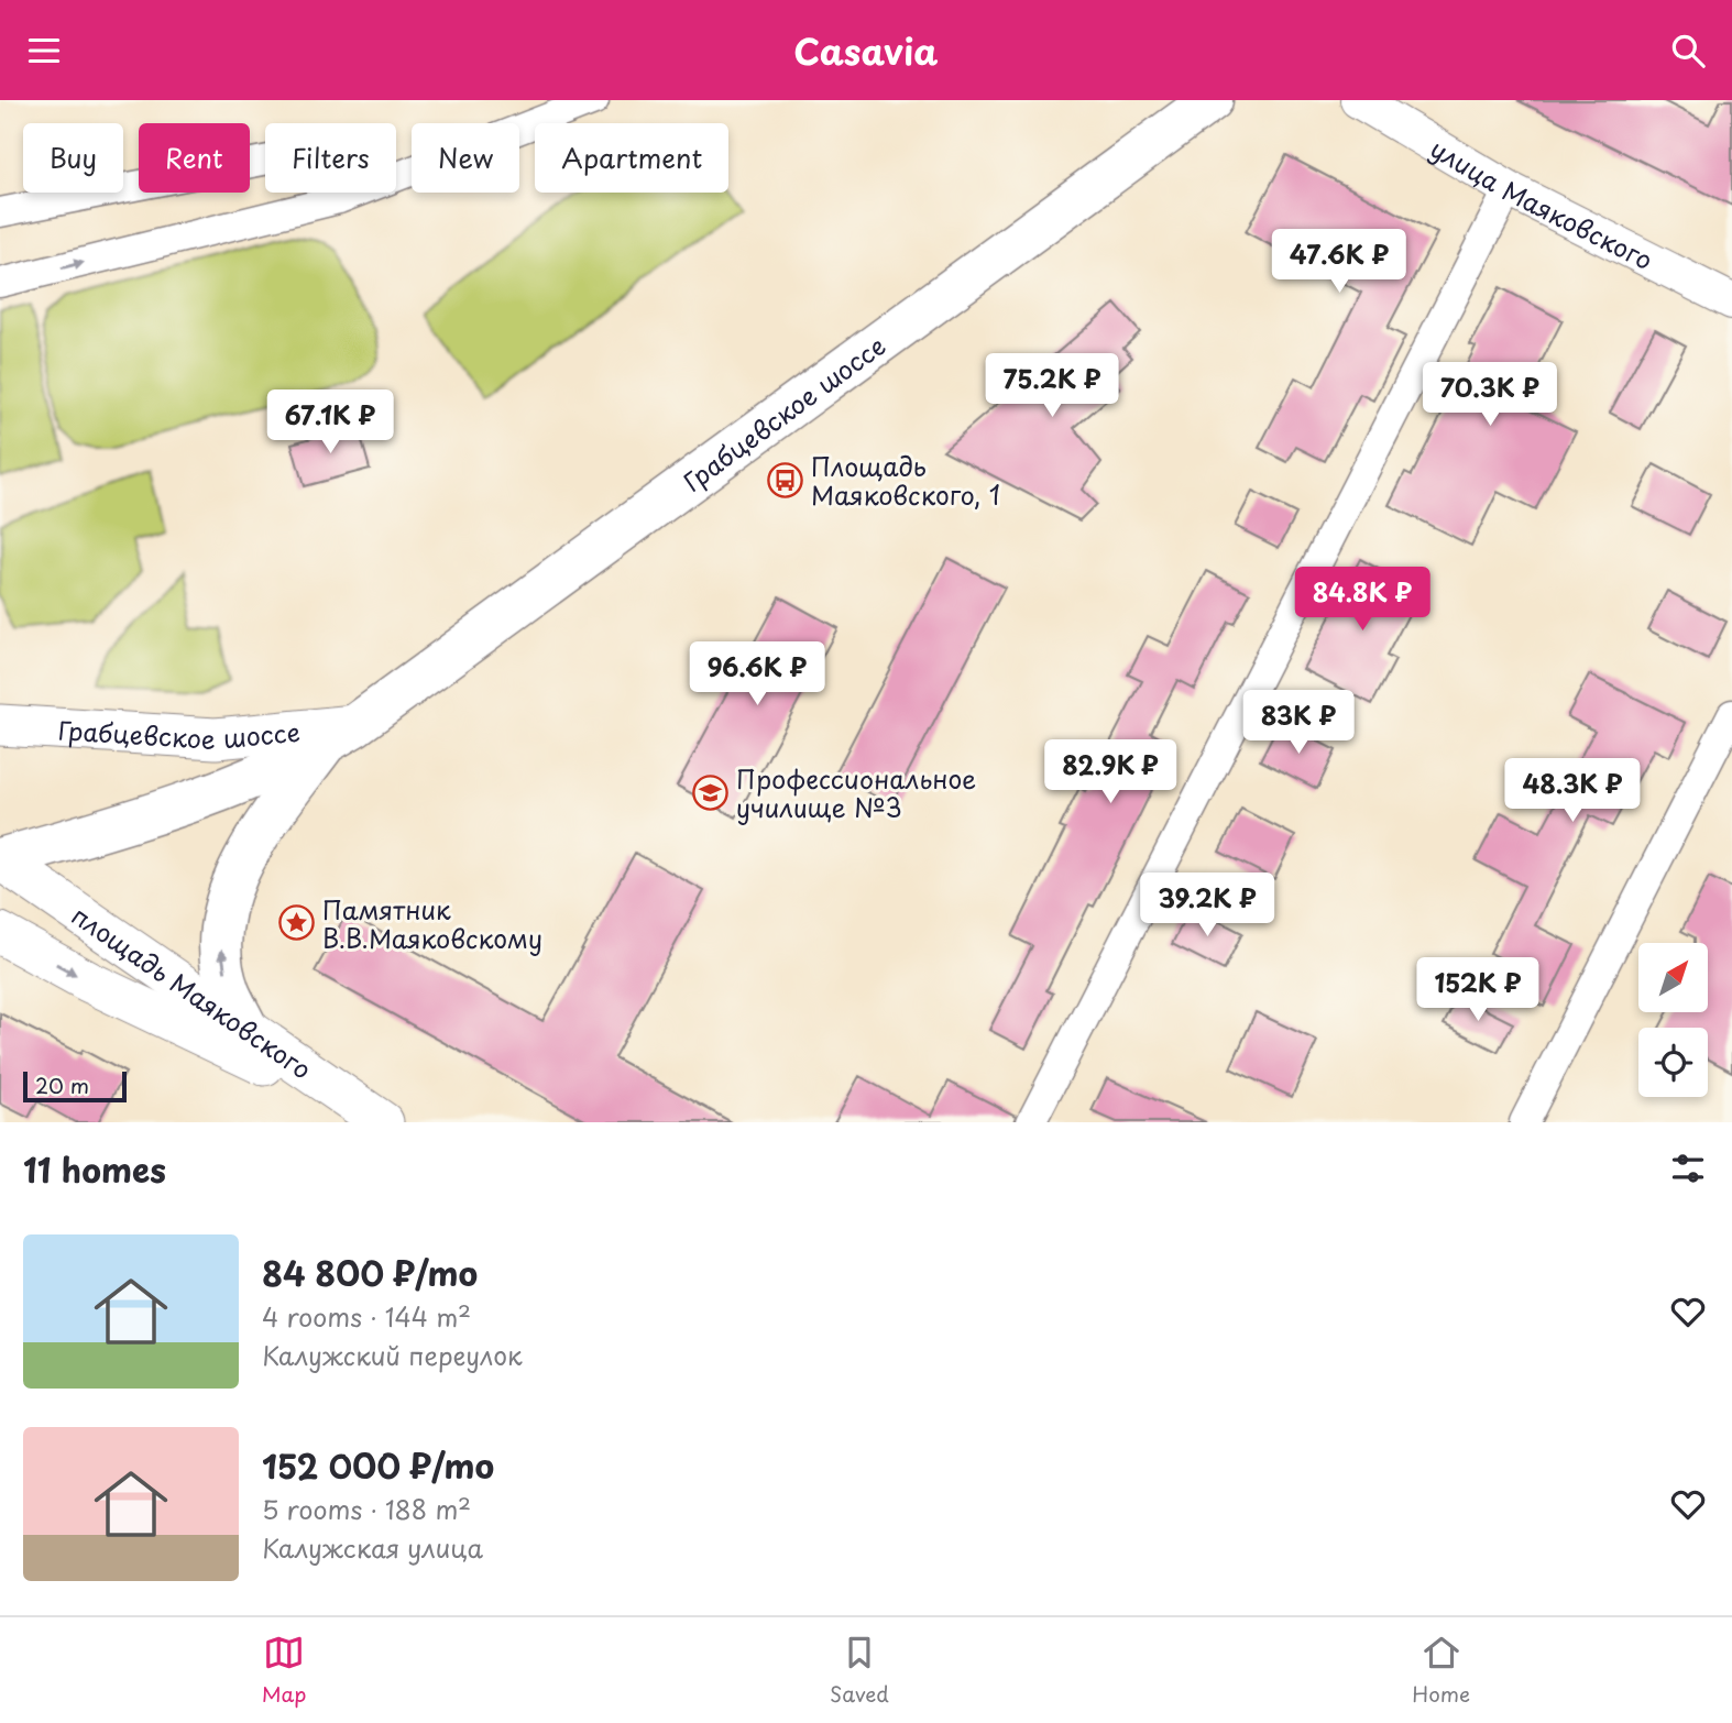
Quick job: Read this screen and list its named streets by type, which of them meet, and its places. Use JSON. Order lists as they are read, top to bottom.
{
  "streets": {
    "main road": ["Грабцевское шоссе", "площадь Маяковского"],
    "street": ["улица Маяковского"]
  },
  "places": {
    "bus stop": ["Площадь Маяковского, 1"],
    "school or university": ["Профессиональное училище №3"],
    "place": ["Памятник В.В.Маяковскому"]
  },
  "scale_bar": "20 m",
  "north": "top right",
  "page": {
    "header": "Casavia",
    "chip": [
      "Buy",
      "Rent",
      "Filters",
      "New",
      "Apartment"
    ],
    "price": [
      "47.6K ₽",
      "75.2K ₽",
      "70.3K ₽",
      "67.1K ₽",
      "84.8K ₽",
      "96.6K ₽",
      "83K ₽",
      "82.9K ₽",
      "48.3K ₽",
      "39.2K ₽",
      "152K ₽"
    ],
    "scale": "20 m",
    "heading": "11 homes",
    "list": [
      {
        "name": "84 800 ₽/mo",
        "note": "4 rooms · 144 m² · Калужский переулок"
      },
      {
        "name": "152 000 ₽/mo",
        "note": "5 rooms · 188 m² · Калужская улица"
      }
    ],
    "tabs": ["Map", "Saved", "Home"]
  }
}
